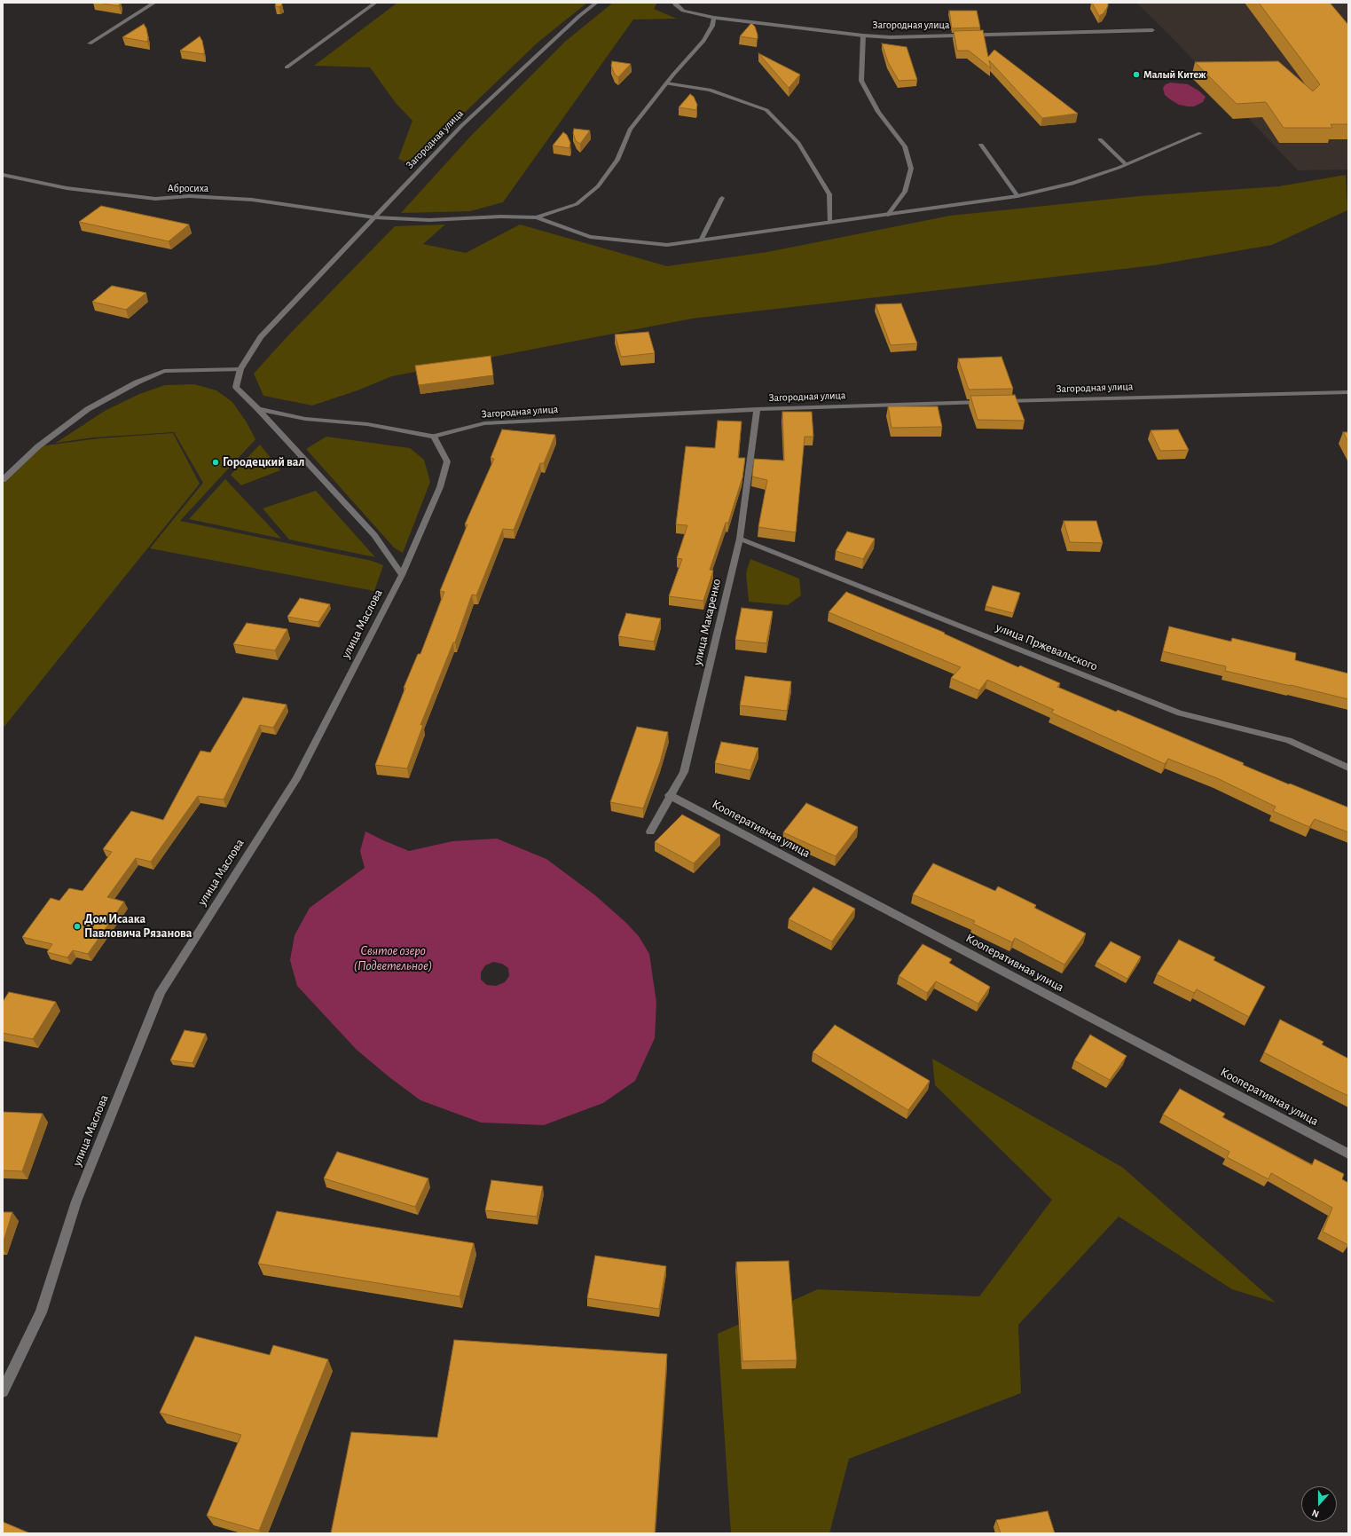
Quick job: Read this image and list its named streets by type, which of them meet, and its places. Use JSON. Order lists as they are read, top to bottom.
{
  "streets": {
    "street": [
      "Загородная улица",
      "Абросиха",
      "улица Макаренко",
      "улица Маслова",
      "улица Пржевальского",
      "Кооперативная улица"
    ]
  },
  "crossings": [
    ["Загородная улица", "Абросиха"],
    ["Загородная улица", "улица Макаренко"],
    ["Загородная улица", "улица Маслова"],
    ["улица Макаренко", "улица Пржевальского"],
    ["улица Макаренко", "Кооперативная улица"]
  ],
  "water": ["Святое озеро (Подветельное)"],
  "places": ["Малый Китеж", "Городецкий вал", "Дом Исаака Павловича Рязанова"],
  "north": "bottom"
}
